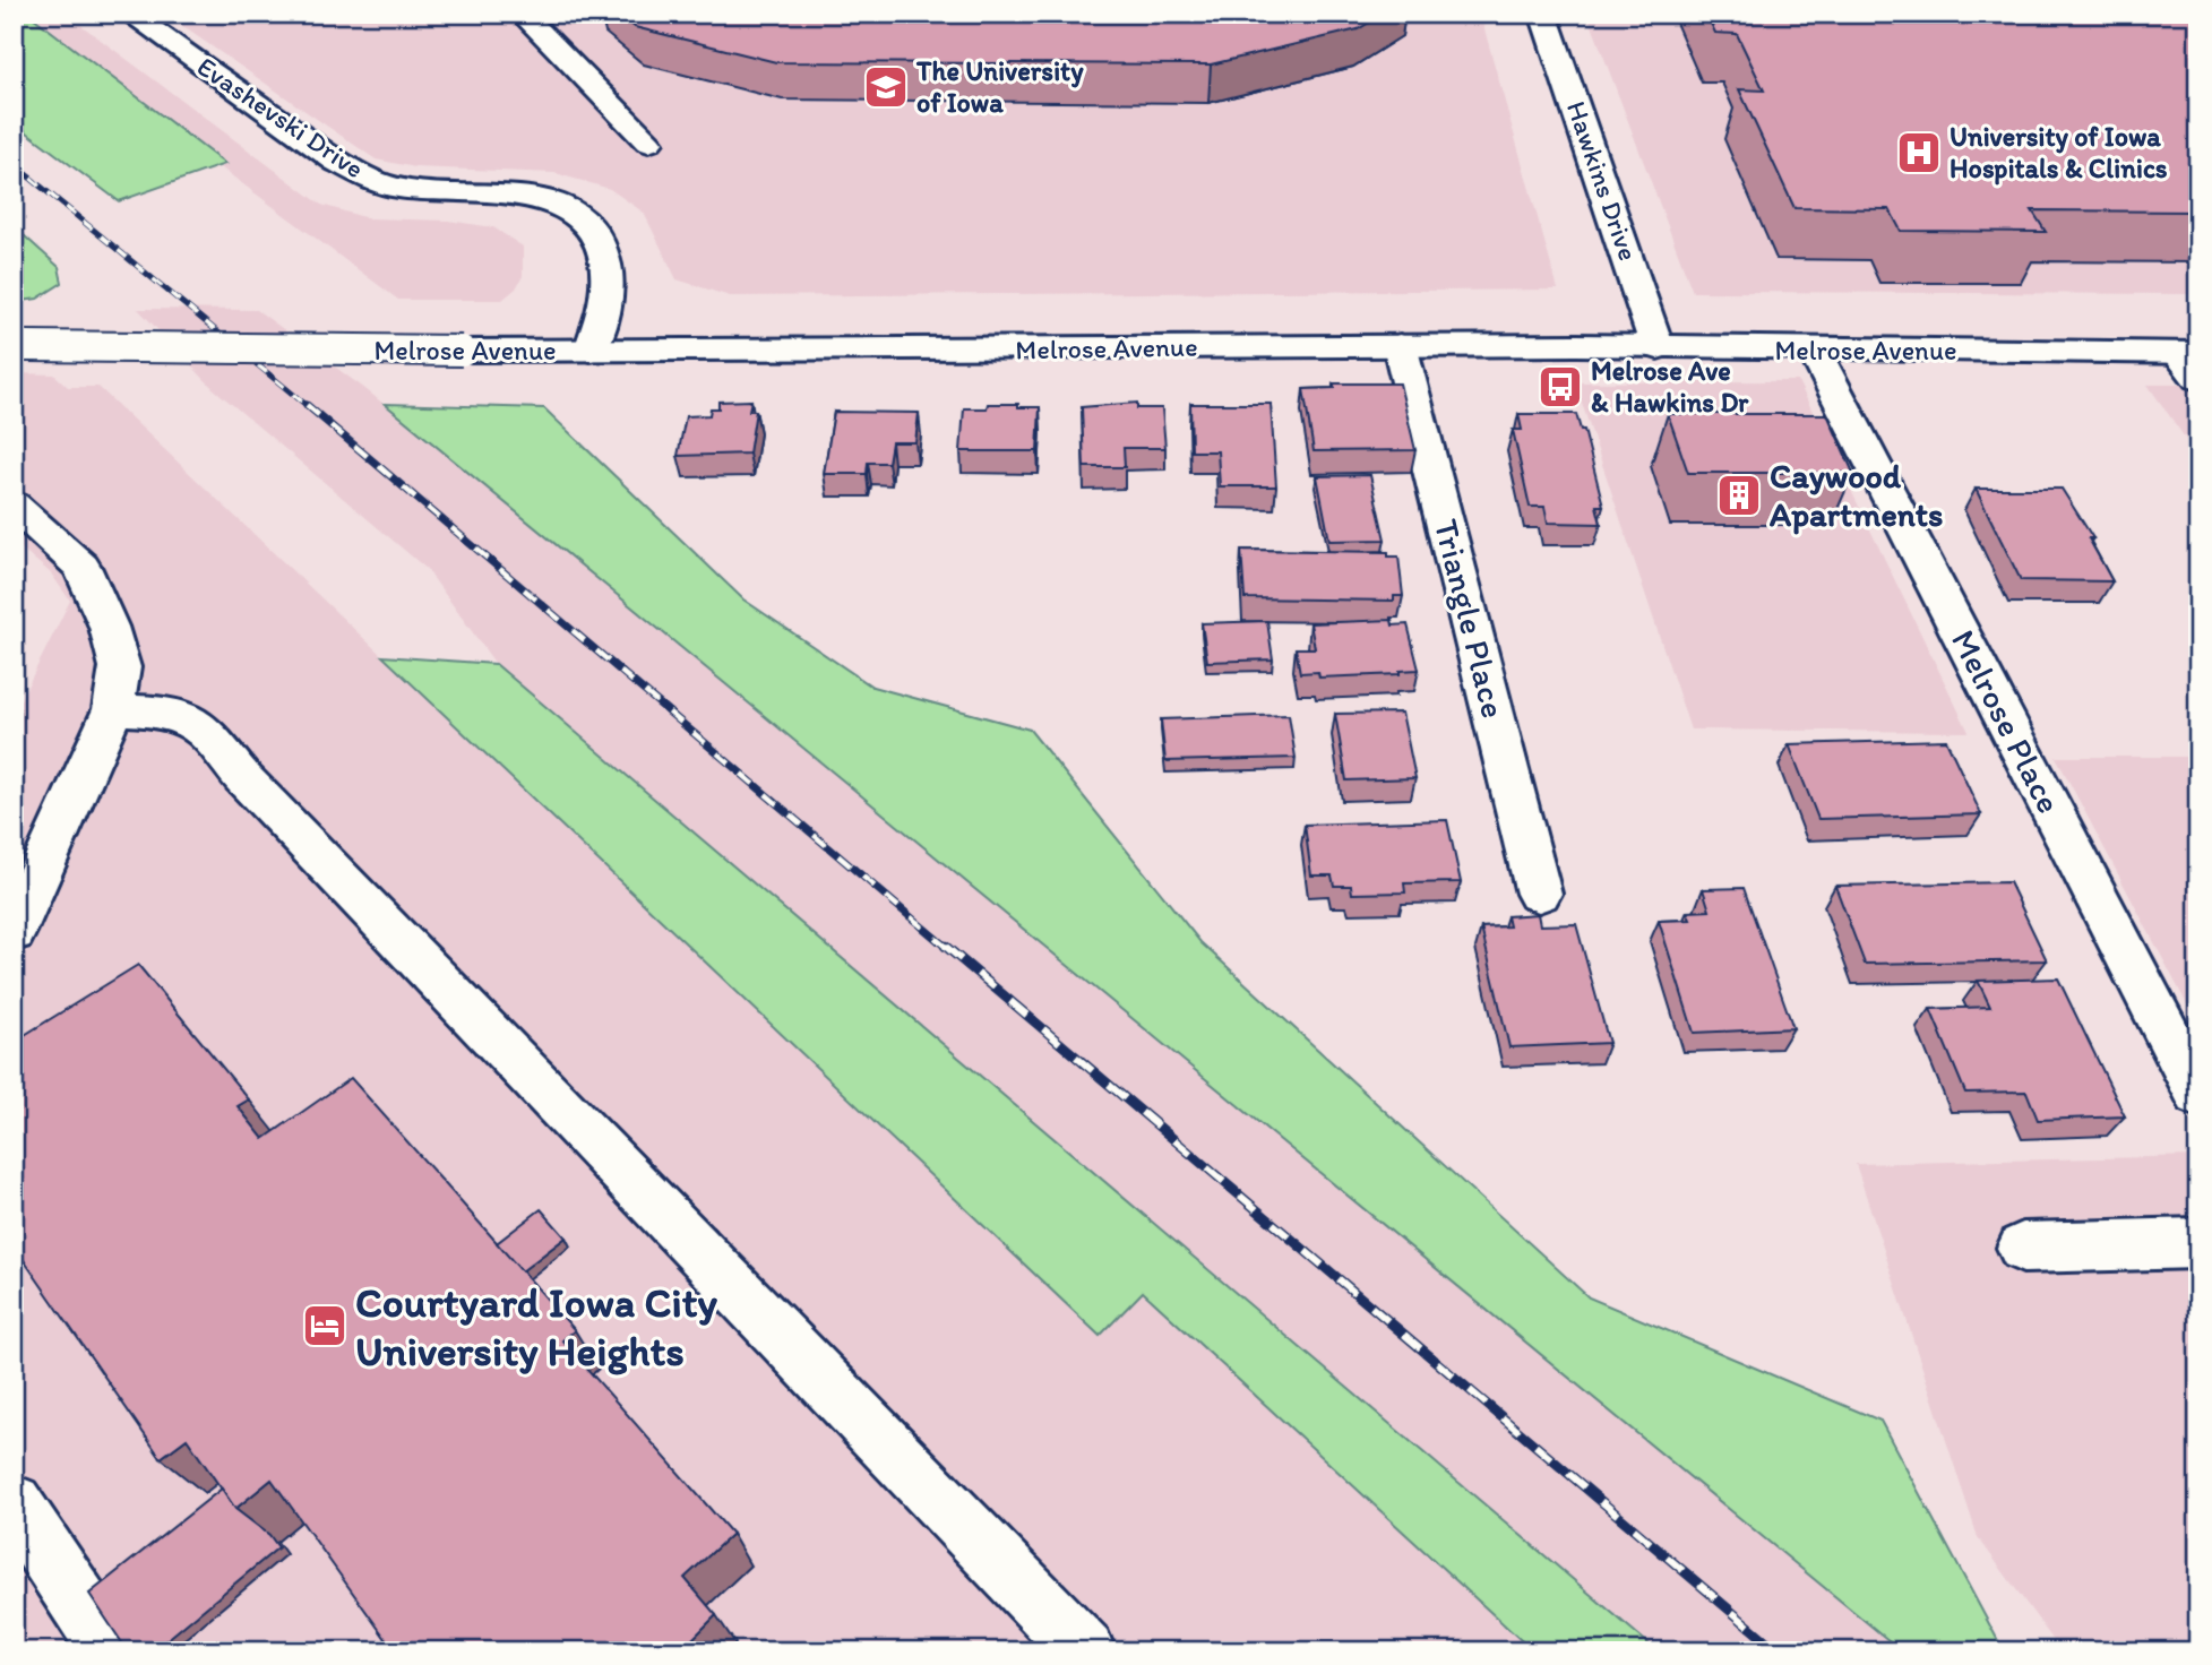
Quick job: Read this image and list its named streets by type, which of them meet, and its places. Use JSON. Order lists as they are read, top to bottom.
{
  "streets": {
    "street": [
      "Evashevski Drive",
      "Hawkins Drive",
      "Melrose Avenue",
      "Triangle Place",
      "Melrose Place"
    ]
  },
  "crossings": [
    ["Evashevski Drive", "Melrose Avenue"],
    ["Hawkins Drive", "Melrose Avenue"],
    ["Melrose Avenue", "Triangle Place"],
    ["Melrose Avenue", "Melrose Place"]
  ],
  "places": {
    "school or university": ["The University of Iowa"],
    "hospital": ["University of Iowa Hospitals & Clinics"],
    "bus stop": ["Melrose Ave & Hawkins Dr"],
    "building": ["Caywood Apartments"],
    "hotel": ["Courtyard Iowa City University Heights"]
  }
}
